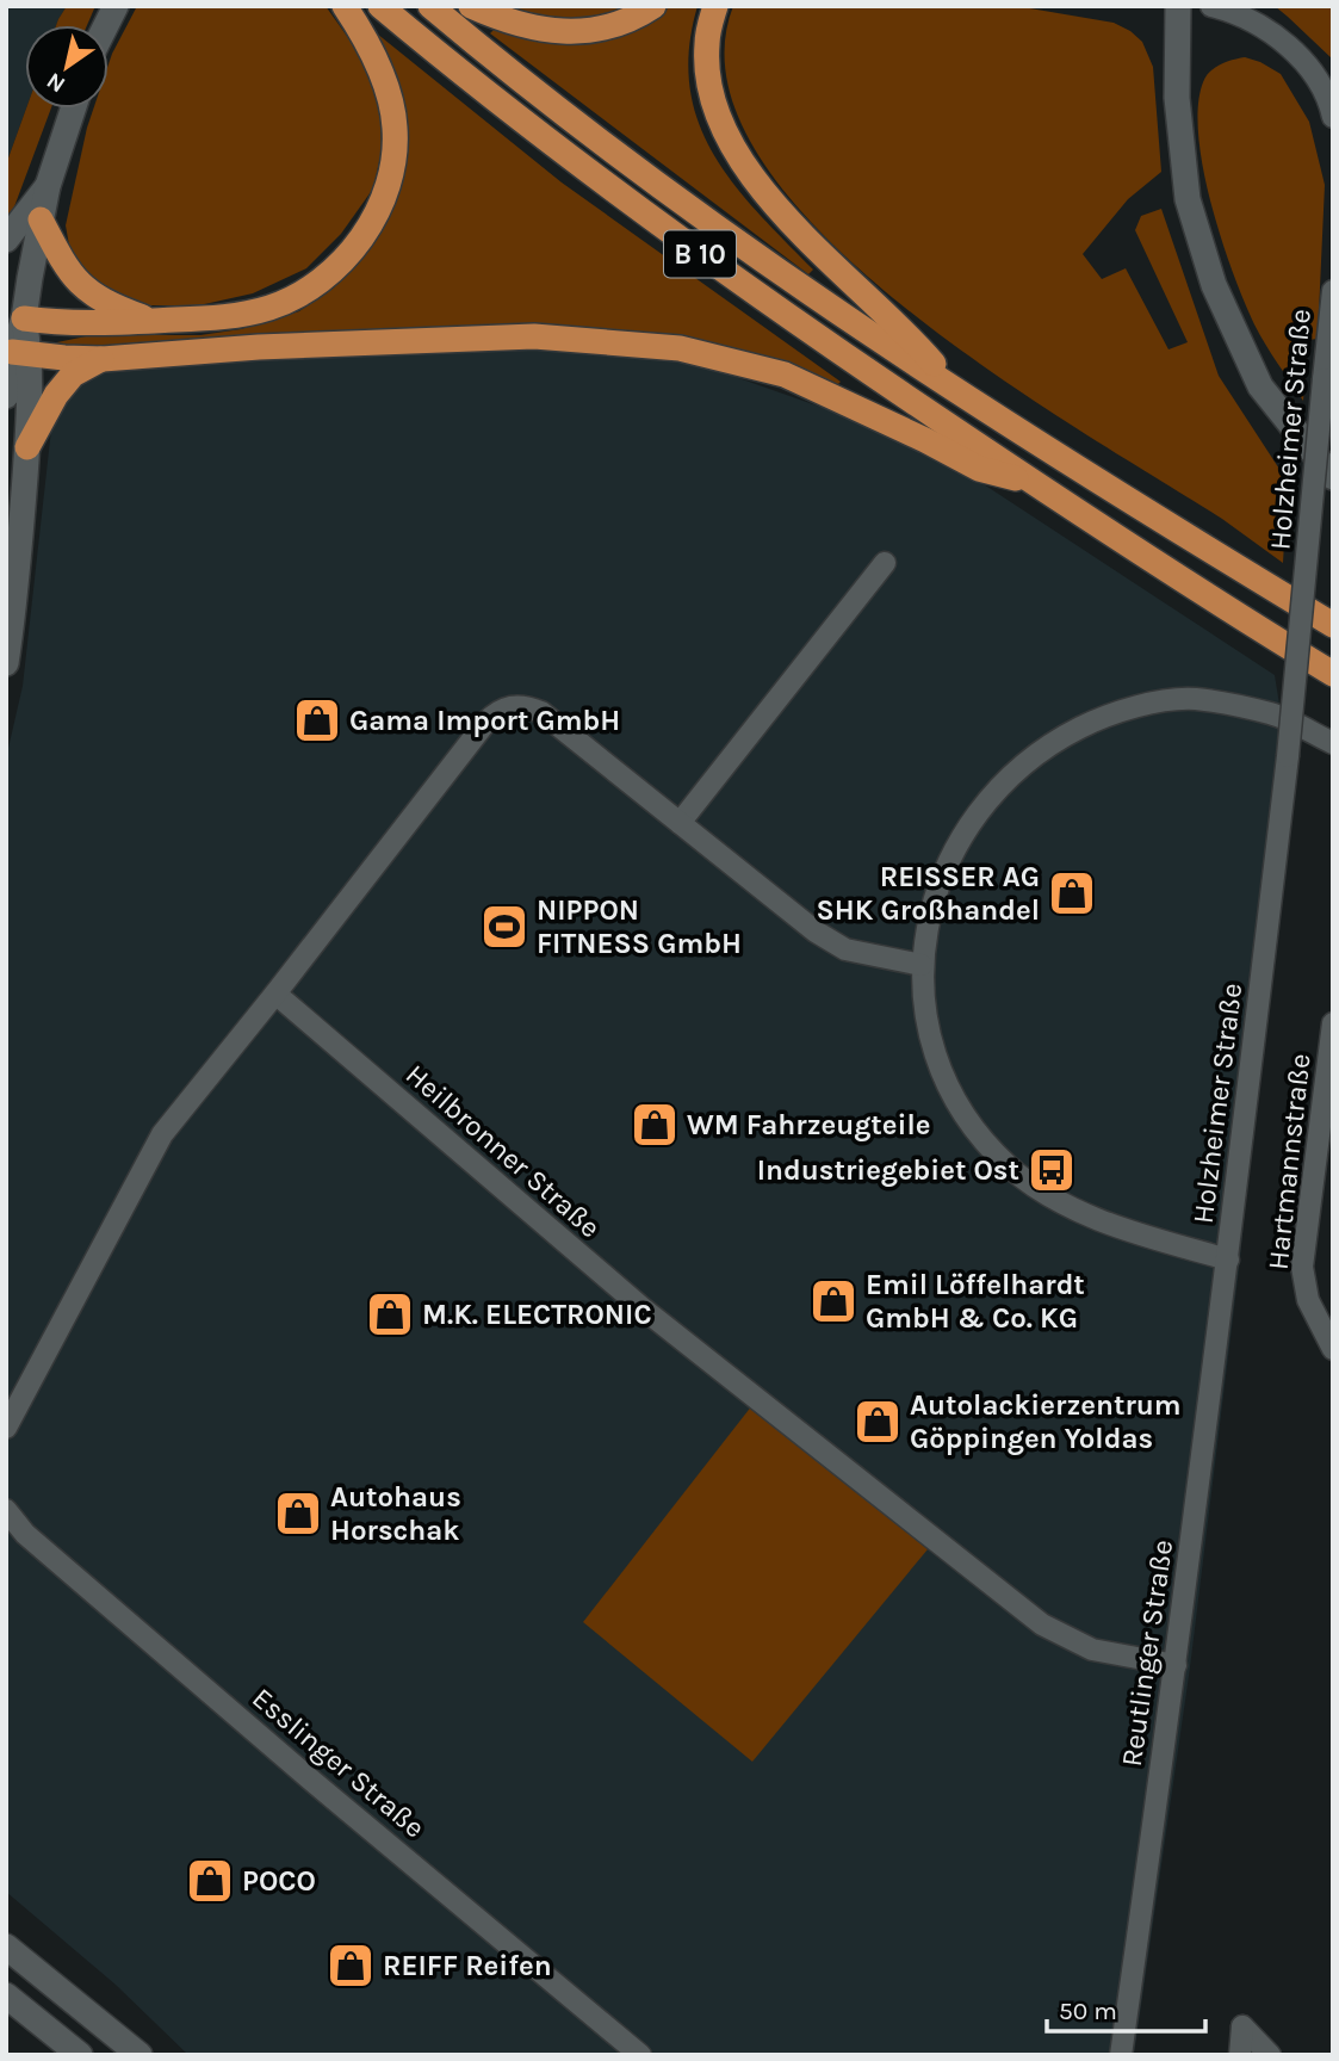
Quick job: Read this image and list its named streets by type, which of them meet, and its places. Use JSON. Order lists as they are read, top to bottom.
{
  "streets": {
    "highway": ["B 10"],
    "street": [
      "Holzheimer Straße",
      "Heilbronner Straße",
      "Hartmannstraße",
      "Reutlinger Straße",
      "Esslinger Straße"
    ]
  },
  "crossings": [
    ["Holzheimer Straße", "Reutlinger Straße"],
    ["Heilbronner Straße", "Reutlinger Straße"]
  ],
  "places": {
    "shop": [
      "Gama Import GmbH",
      "REISSER AG SHK Großhandel",
      "WM Fahrzeugteile",
      "Emil Löffelhardt GmbH & Co. KG",
      "M.K. ELECTRONIC",
      "Autolackierzentrum Göppingen Yoldas",
      "Autohaus Horschak",
      "POCO",
      "REIFF Reifen"
    ],
    "sports": ["NIPPON FITNESS GmbH"],
    "bus stop": ["Industriegebiet Ost"]
  },
  "scale_bar": "50 m",
  "north": "bottom left"
}
